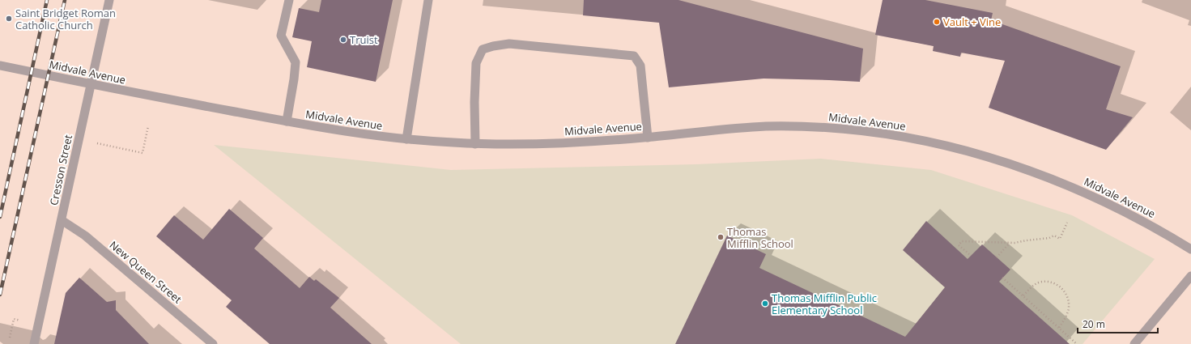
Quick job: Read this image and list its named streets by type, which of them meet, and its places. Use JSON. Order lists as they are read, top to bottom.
{
  "streets": {
    "street": ["Midvale Avenue", "Cresson Street", "New Queen Street"]
  },
  "crossings": [
    ["Cresson Street", "New Queen Street"]
  ],
  "places": [
    "Saint Bridget Roman Catholic Church",
    "Vault + Vine",
    "Truist",
    "Thomas Mifflin School",
    "Thomas Mifflin Public Elementary School"
  ],
  "scale_bar": "20 m"
}
